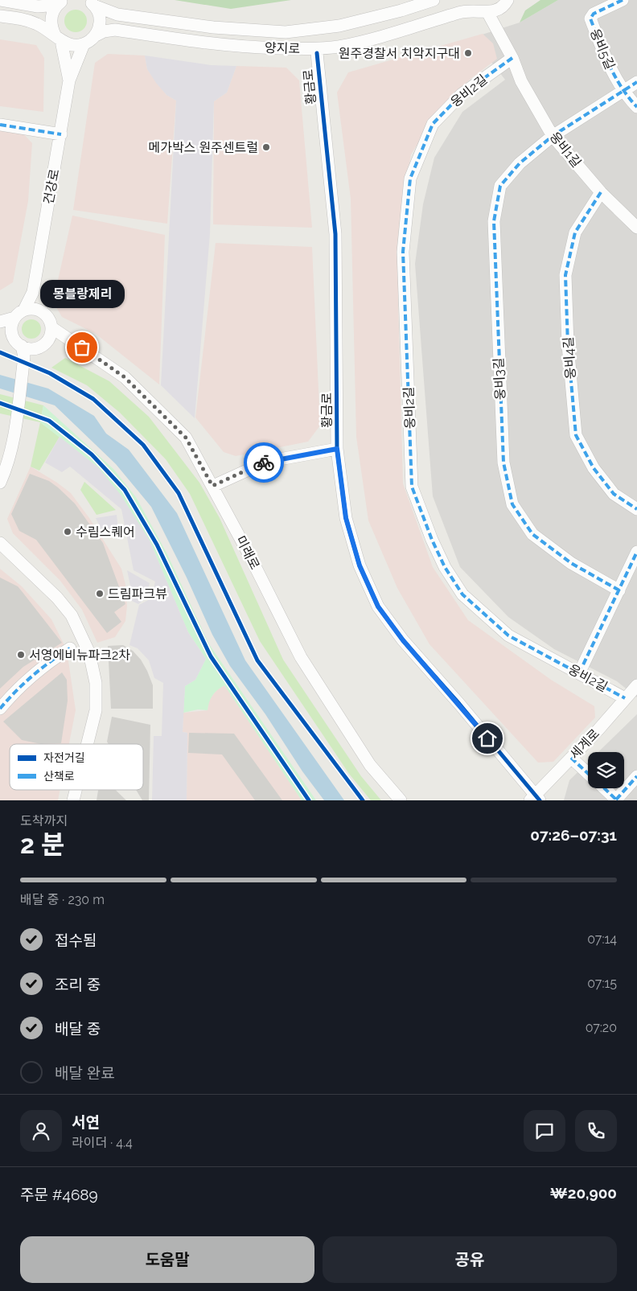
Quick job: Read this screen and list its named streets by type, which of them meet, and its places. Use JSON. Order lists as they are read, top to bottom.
{
  "streets": {
    "street": [
      "양지로",
      "웅비5길",
      "황금로",
      "웅비2길",
      "웅비1길",
      "건강로",
      "웅비4길",
      "웅비3길",
      "미래로",
      "세계로"
    ]
  },
  "crossings": [
    ["황금로", "세계로"],
    ["웅비2길", "웅비1길"],
    ["웅비2길", "세계로"],
    ["웅비1길", "웅비4길"],
    ["웅비1길", "웅비3길"]
  ],
  "places": [
    "원주경찰서 치악지구대",
    "메가박스 원주센트럴",
    "몽블랑제리",
    "수림스퀘어",
    "드림파크뷰",
    "서영에비뉴파크2차"
  ],
  "legend": ["자전거길", "산책로"],
  "page": {
    "bubble": "몽블랑제리",
    "heading": ["2 분", "도착까지", "07:26–07:31"],
    "panel": [
      "서연",
      "라이더 · 4.4",
      "주문 #4689",
      "₩20,900"
    ],
    "bar": "배달 중 · 230 m",
    "list": [
      ["접수됨", "07:14"],
      ["조리 중", "07:15"],
      ["배달 중", "07:20"],
      "배달 완료"
    ],
    "buttons": ["도움말", "공유"]
  }
}
